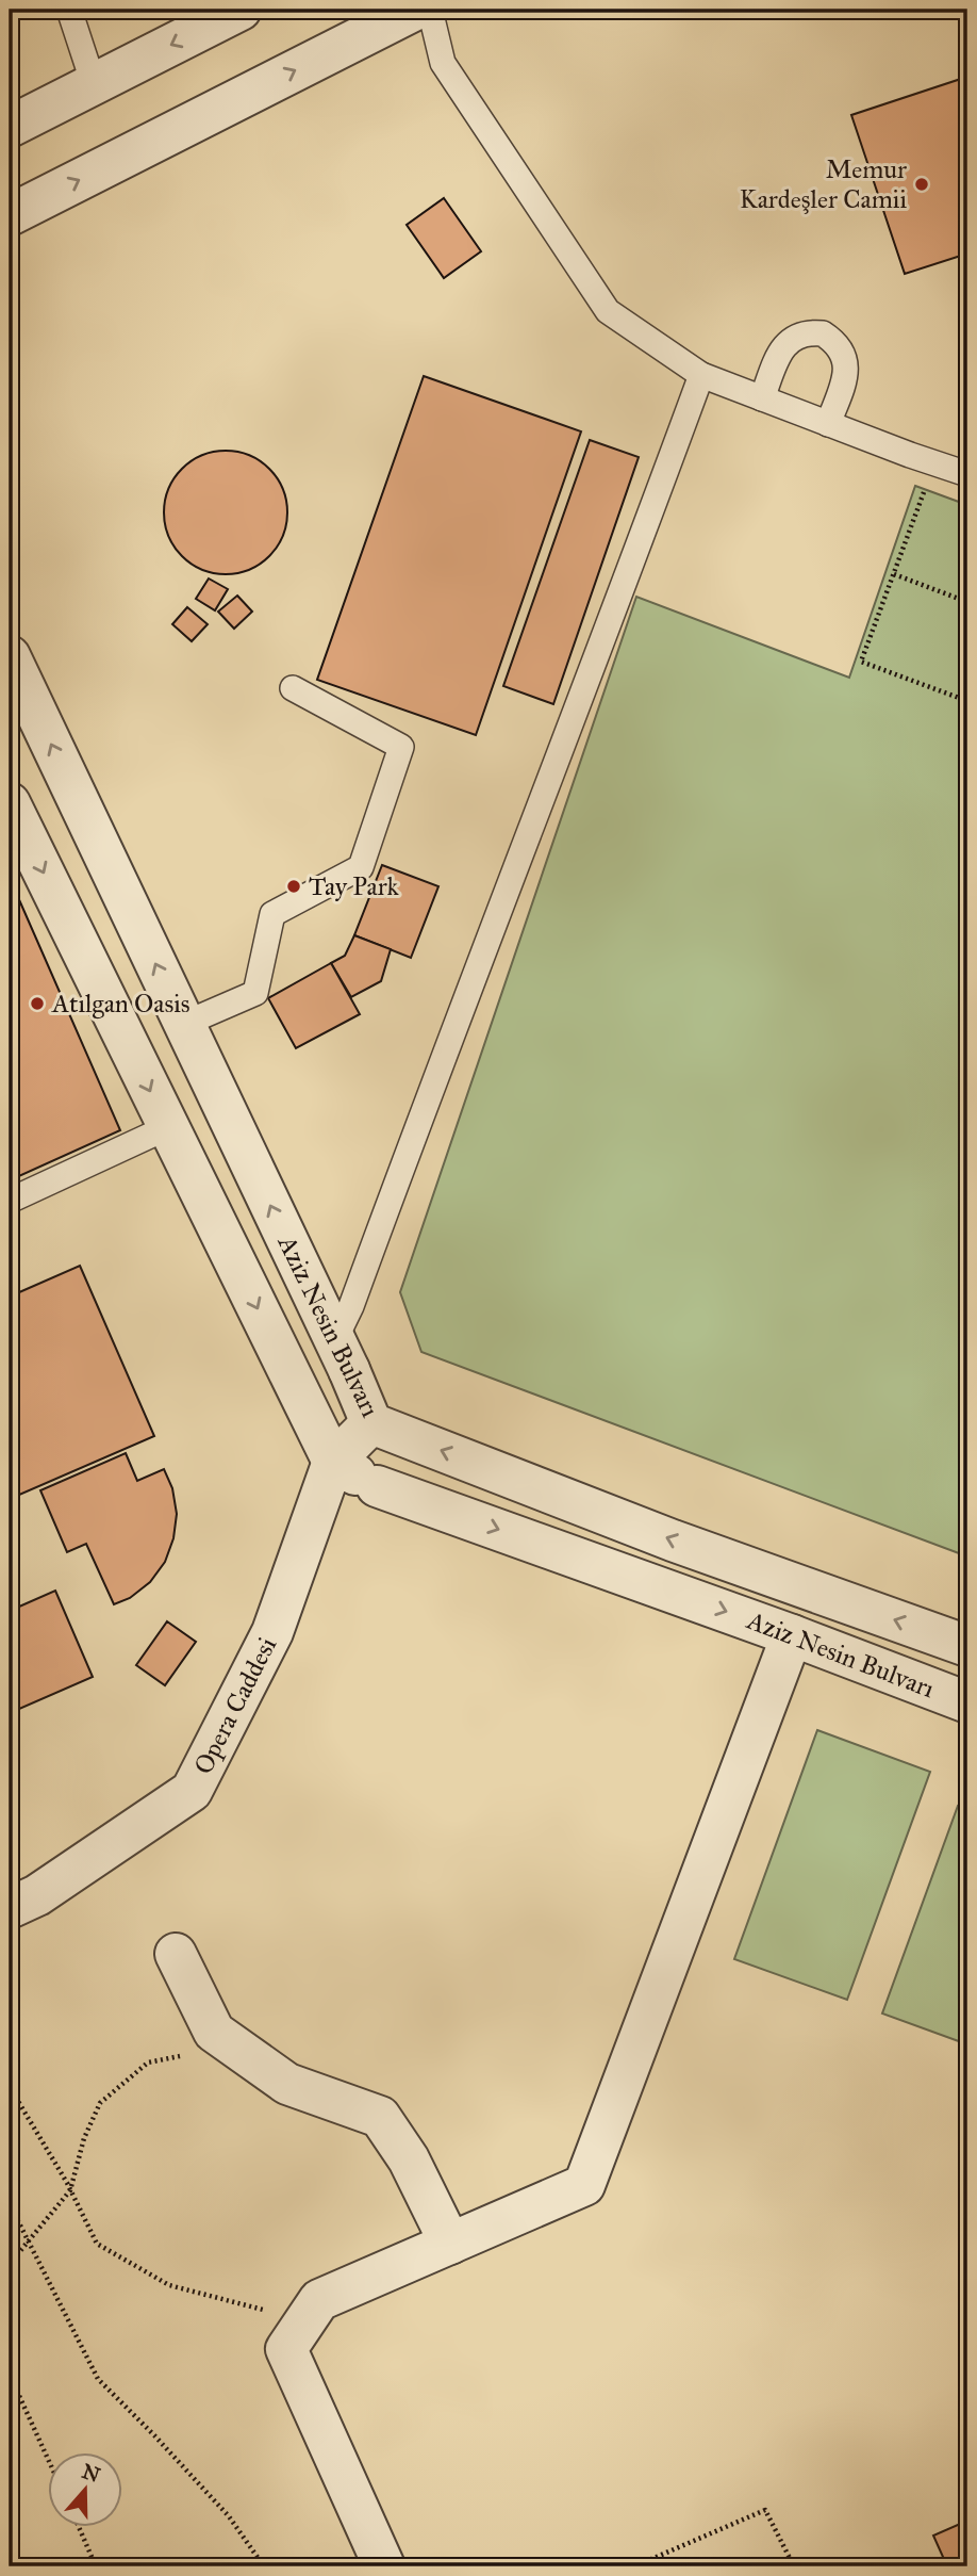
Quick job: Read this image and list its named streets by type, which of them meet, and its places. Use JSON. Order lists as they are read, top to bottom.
{
  "streets": {
    "street": ["Aziz Nesin Bulvarı", "Opera Caddesi"]
  },
  "crossings": [
    ["Aziz Nesin Bulvarı", "Opera Caddesi"]
  ],
  "places": ["Memur Kardeşler Camii", "Tay Park", "Atılgan Oasis"],
  "north": "top"
}
